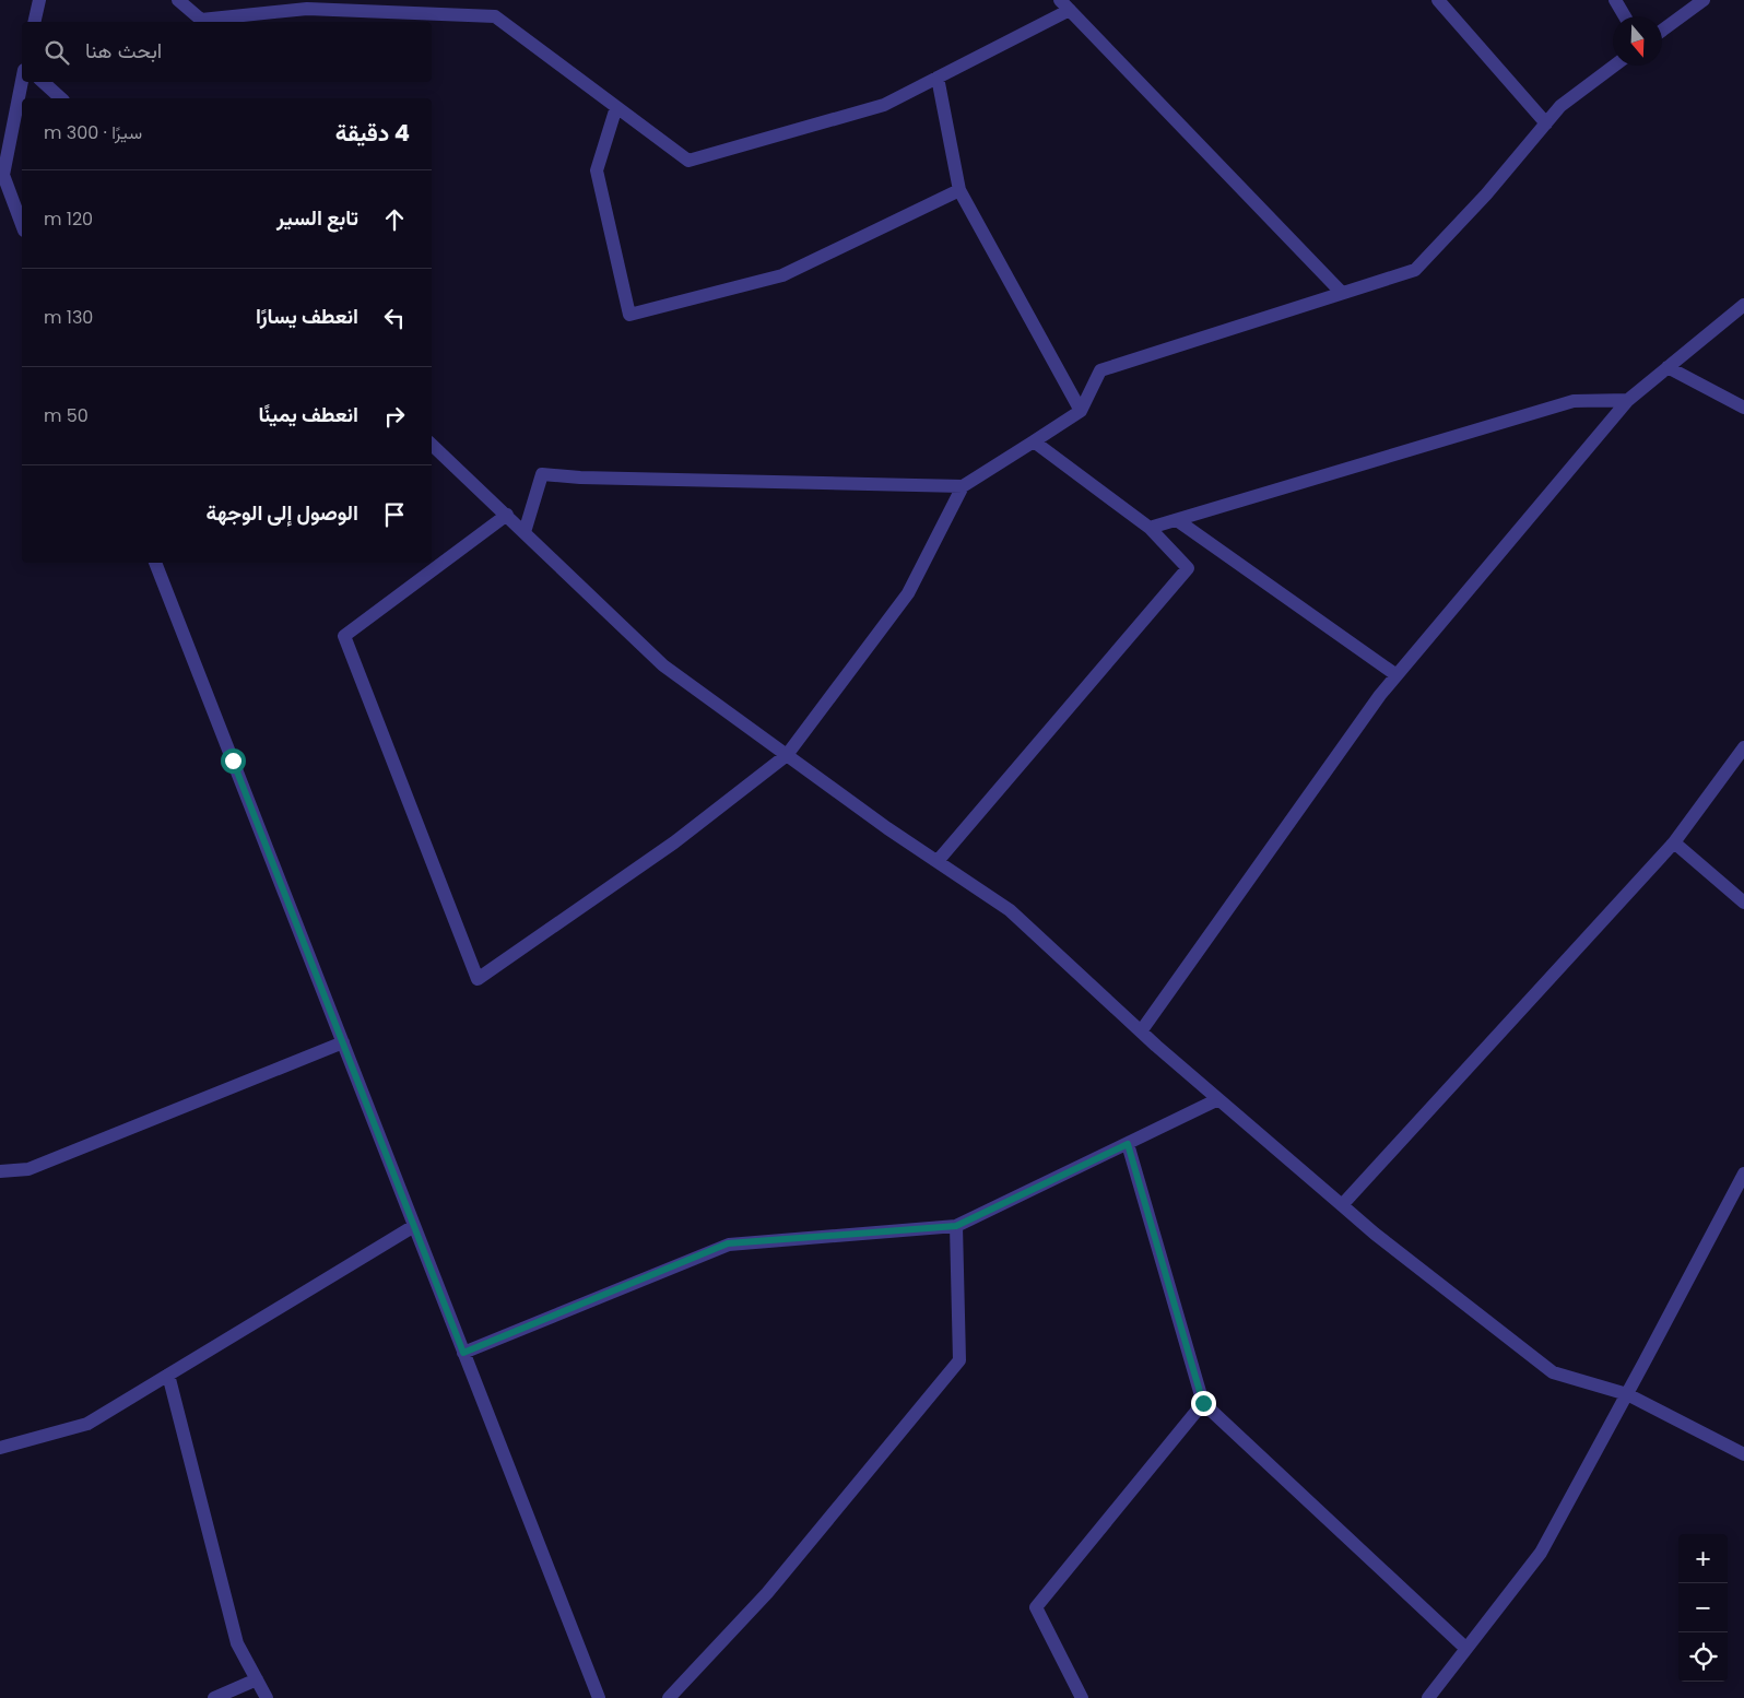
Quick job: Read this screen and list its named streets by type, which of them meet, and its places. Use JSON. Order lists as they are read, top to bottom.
{
  "north": "bottom",
  "page": {
    "search": "ابحث هنا",
    "heading": ["4 دقيقة", "سيرًا · 300 m"],
    "list": [
      ["تابع السير", "120 m"],
      ["انعطف يسارًا", "130 m"],
      ["انعطف يمينًا", "50 m"],
      "الوصول إلى الوجهة"
    ],
    "map_buttons": ["+", "−"]
  }
}
